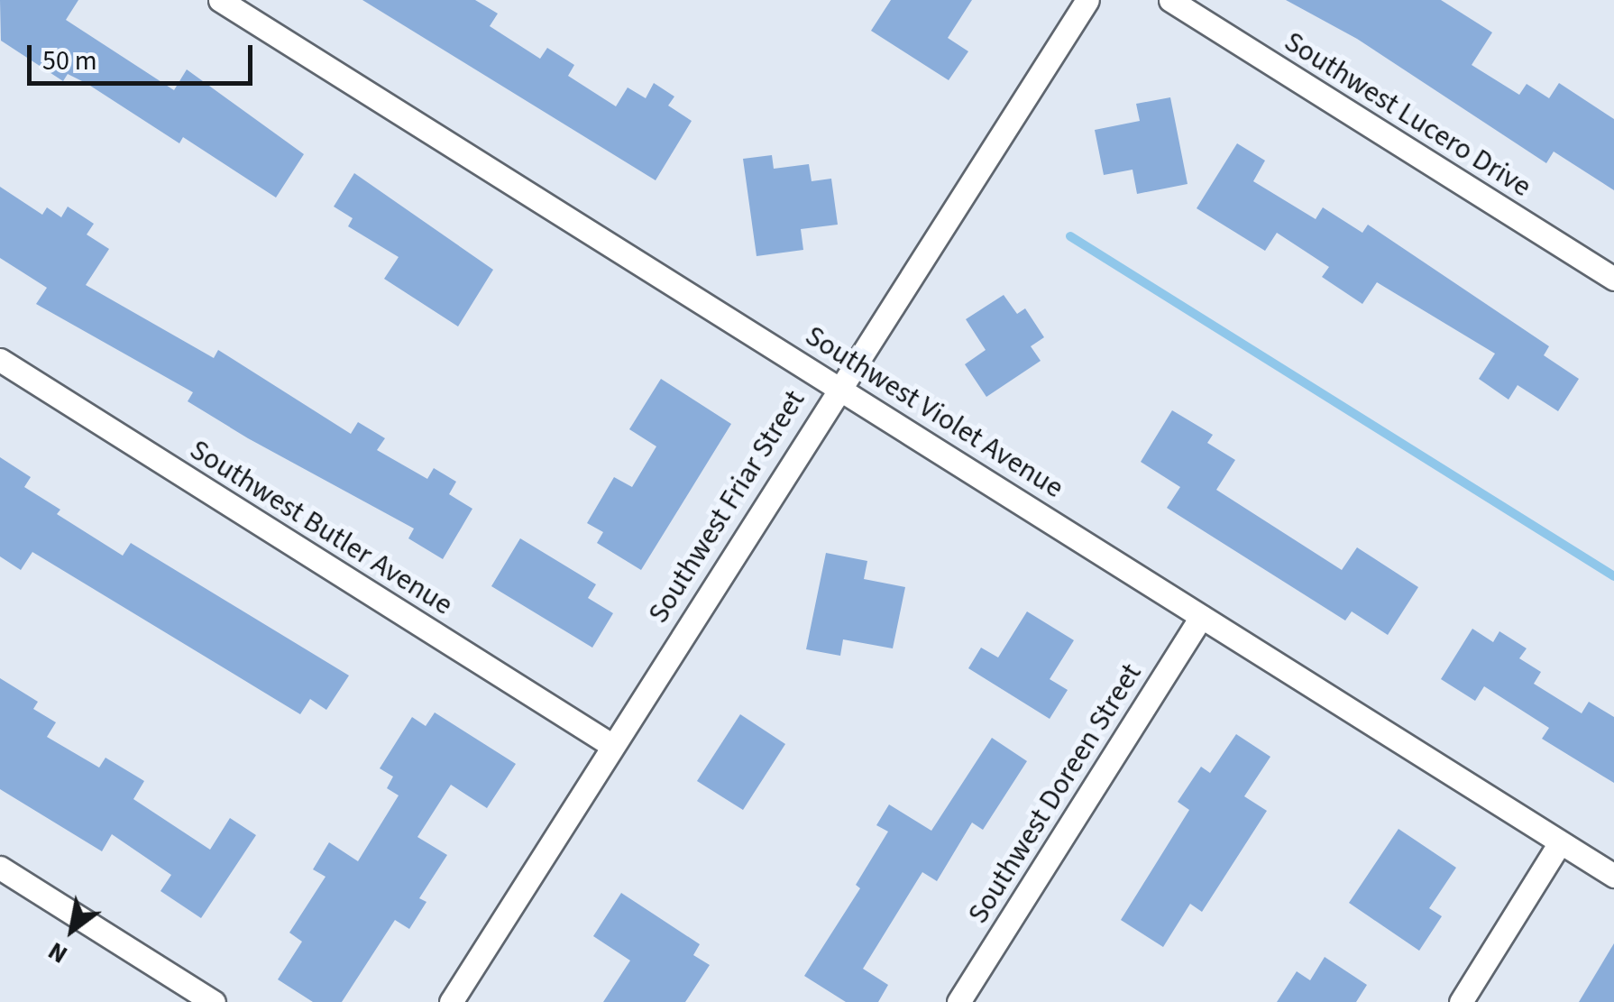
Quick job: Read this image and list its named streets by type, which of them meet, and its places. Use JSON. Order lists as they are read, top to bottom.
{
  "streets": {
    "street": [
      "Southwest Lucero Drive",
      "Southwest Violet Avenue",
      "Southwest Friar Street",
      "Southwest Butler Avenue",
      "Southwest Doreen Street"
    ]
  },
  "crossings": [
    ["Southwest Violet Avenue", "Southwest Friar Street"],
    ["Southwest Violet Avenue", "Southwest Doreen Street"],
    ["Southwest Friar Street", "Southwest Butler Avenue"]
  ],
  "scale_bar": "50 m",
  "north": "bottom left"
}
